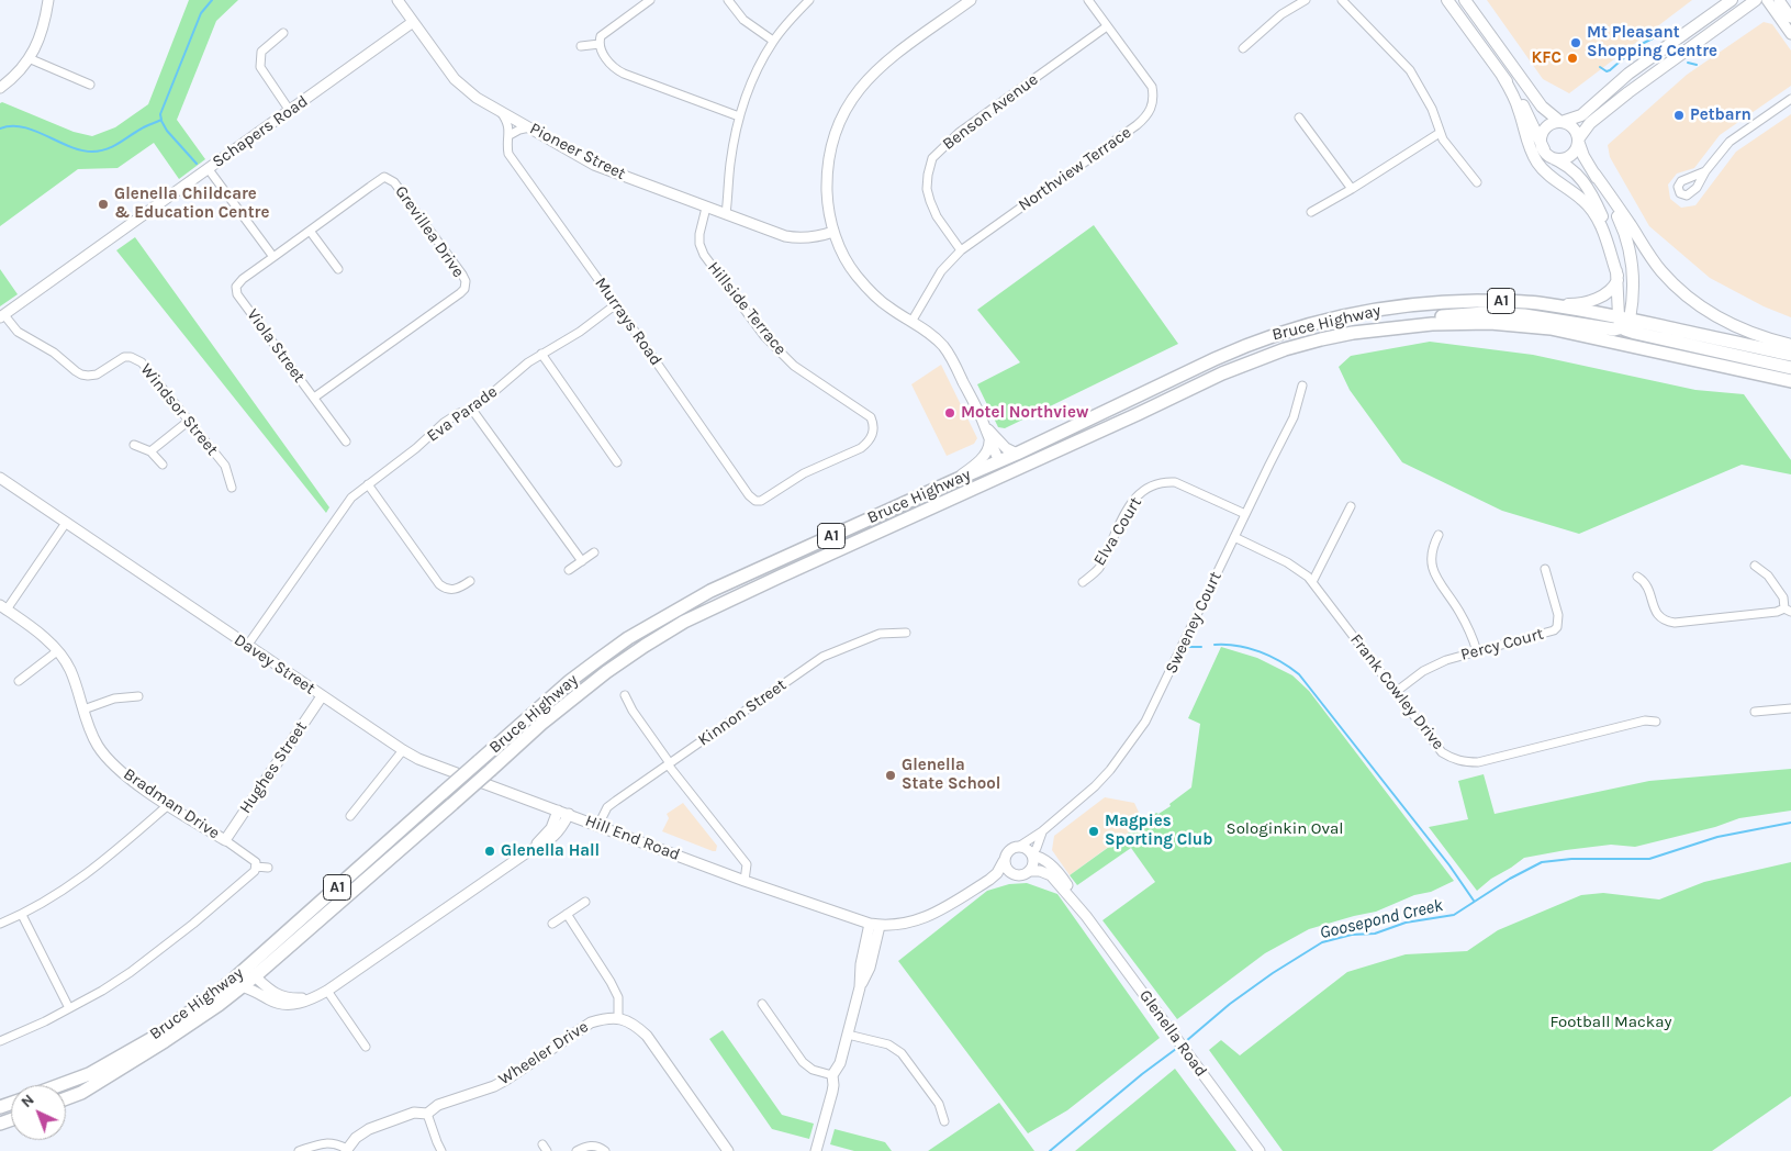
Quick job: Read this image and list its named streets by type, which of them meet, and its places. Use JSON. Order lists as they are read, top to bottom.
{
  "streets": {
    "highway": ["A1", "Bruce Highway"],
    "street": [
      "Benson Avenue",
      "Schapers Road",
      "Pioneer Street",
      "Northview Terrace",
      "Grevillea Drive",
      "Hillside Terrace",
      "Murrays Road",
      "Viola Street",
      "Windsor Street",
      "Eva Parade",
      "Elva Court",
      "Sweeney Court",
      "Percy Court",
      "Davey Street",
      "Frank Cowley Drive",
      "Kinnon Street",
      "Hughes Street",
      "Bradman Drive",
      "Hill End Road",
      "Glenella Road",
      "Wheeler Drive"
    ]
  },
  "crossings": [
    ["Benson Avenue", "Northview Terrace"],
    ["Schapers Road", "Pioneer Street"],
    ["Schapers Road", "Windsor Street"],
    ["Pioneer Street", "Hillside Terrace"],
    ["Pioneer Street", "Murrays Road"],
    ["Grevillea Drive", "Viola Street"],
    ["Hillside Terrace", "Murrays Road"],
    ["Murrays Road", "Eva Parade"],
    ["Bruce Highway", "Hill End Road"],
    ["Eva Parade", "Davey Street"],
    ["Elva Court", "Sweeney Court"],
    ["Sweeney Court", "Frank Cowley Drive"],
    ["Sweeney Court", "Hill End Road"],
    ["Sweeney Court", "Glenella Road"],
    ["Percy Court", "Frank Cowley Drive"],
    ["Davey Street", "Hughes Street"],
    ["Davey Street", "Hill End Road"],
    ["Kinnon Street", "Hill End Road"],
    ["Hughes Street", "Bradman Drive"],
    ["Hill End Road", "Glenella Road"]
  ],
  "water": ["Goosepond Creek"],
  "parks": ["Sologinkin Oval", "Football Mackay"],
  "places": [
    "Mt Pleasant Shopping Centre",
    "KFC",
    "Petbarn",
    "Glenella Childcare & Education Centre",
    "Motel Northview",
    "Glenella State School",
    "Magpies Sporting Club",
    "Glenella Hall"
  ],
  "north": "top left"
}
